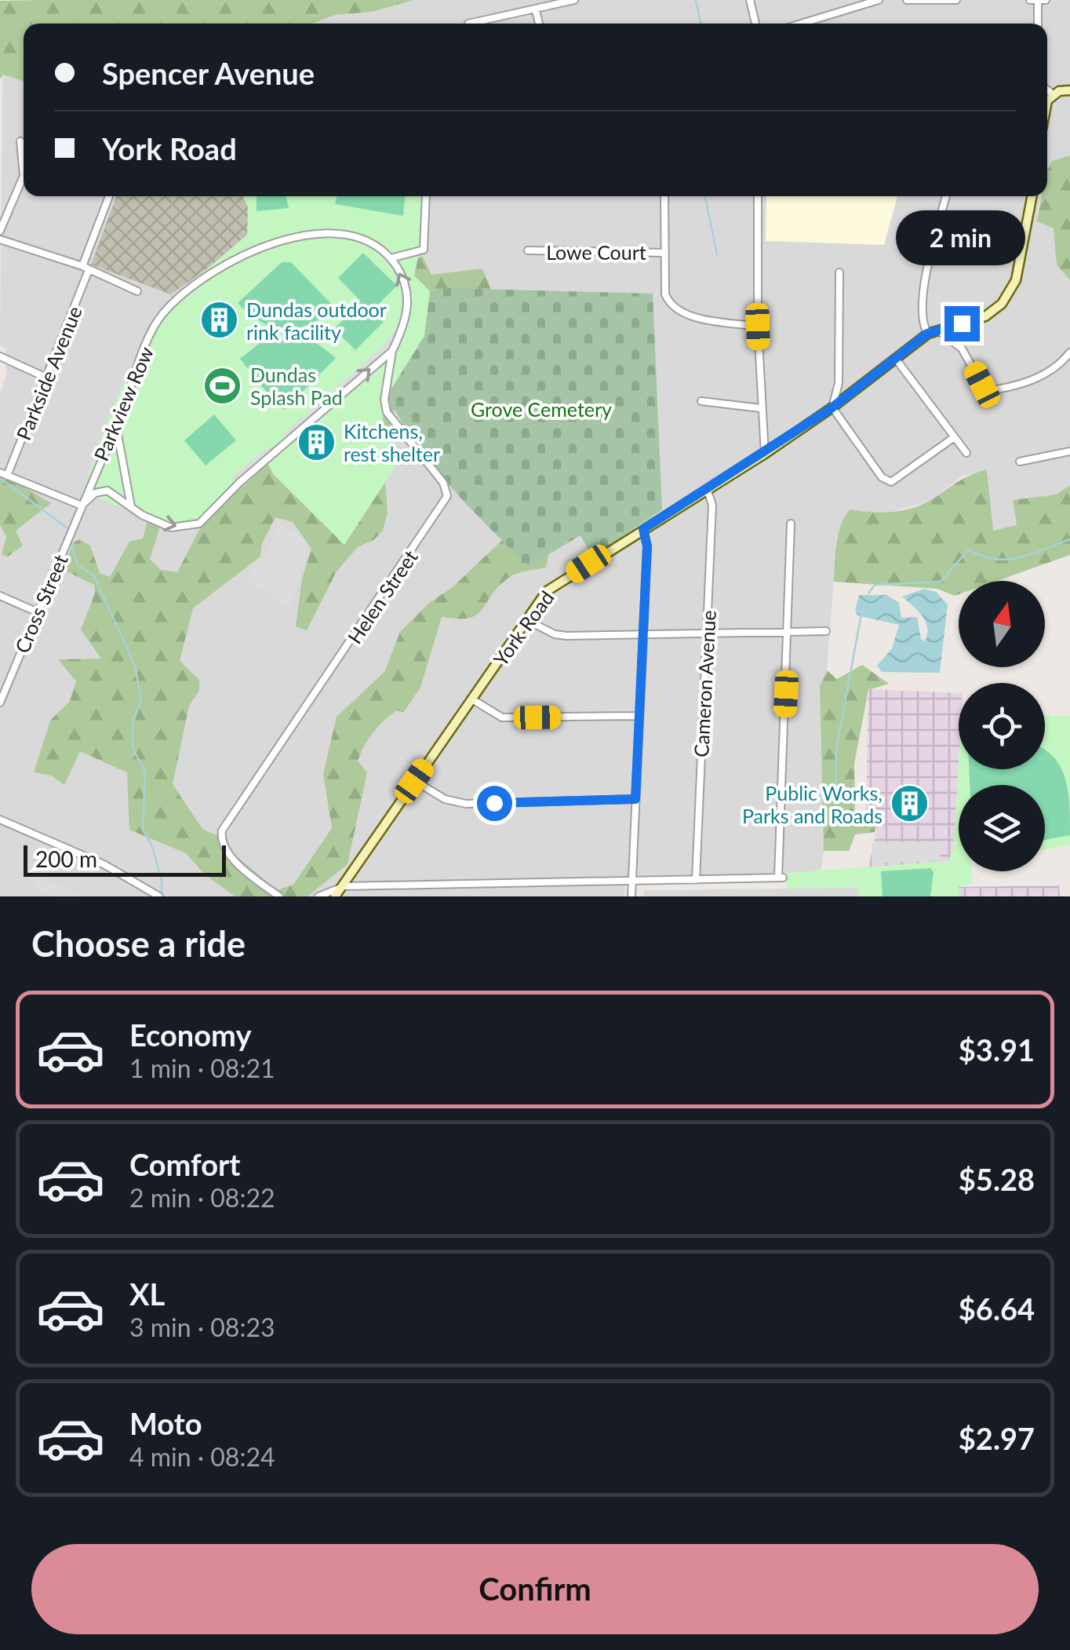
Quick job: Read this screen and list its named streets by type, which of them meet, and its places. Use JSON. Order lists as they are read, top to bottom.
{
  "streets": {
    "street": [
      "Lowe Court",
      "Parkside Avenue",
      "Parkview Row",
      "Helen Street",
      "Cross Street",
      "York Road",
      "Cameron Avenue"
    ]
  },
  "crossings": [
    ["Parkview Row", "Helen Street"],
    ["Parkview Row", "Cross Street"],
    ["York Road", "Cameron Avenue"]
  ],
  "parks": ["Grove Cemetery"],
  "places": {
    "building": ["Dundas outdoor rink facility", "Kitchens, rest shelter", "Public Works, Parks and Roads"],
    "sports": ["Dundas Splash Pad"]
  },
  "scale_bar": "200 m",
  "north": "top",
  "page": {
    "banner": ["Spencer Avenue", "York Road"],
    "bubble": "2 min",
    "scale": "200 m",
    "heading": "Choose a ride",
    "list": [
      {
        "name": "Economy",
        "note": "1 min · 08:21",
        "value": "$3.91"
      },
      {
        "name": "Comfort",
        "note": "2 min · 08:22",
        "value": "$5.28"
      },
      {
        "name": "XL",
        "note": "3 min · 08:23",
        "value": "$6.64"
      },
      {
        "name": "Moto",
        "note": "4 min · 08:24",
        "value": "$2.97"
      }
    ],
    "buttons": "Confirm"
  }
}
